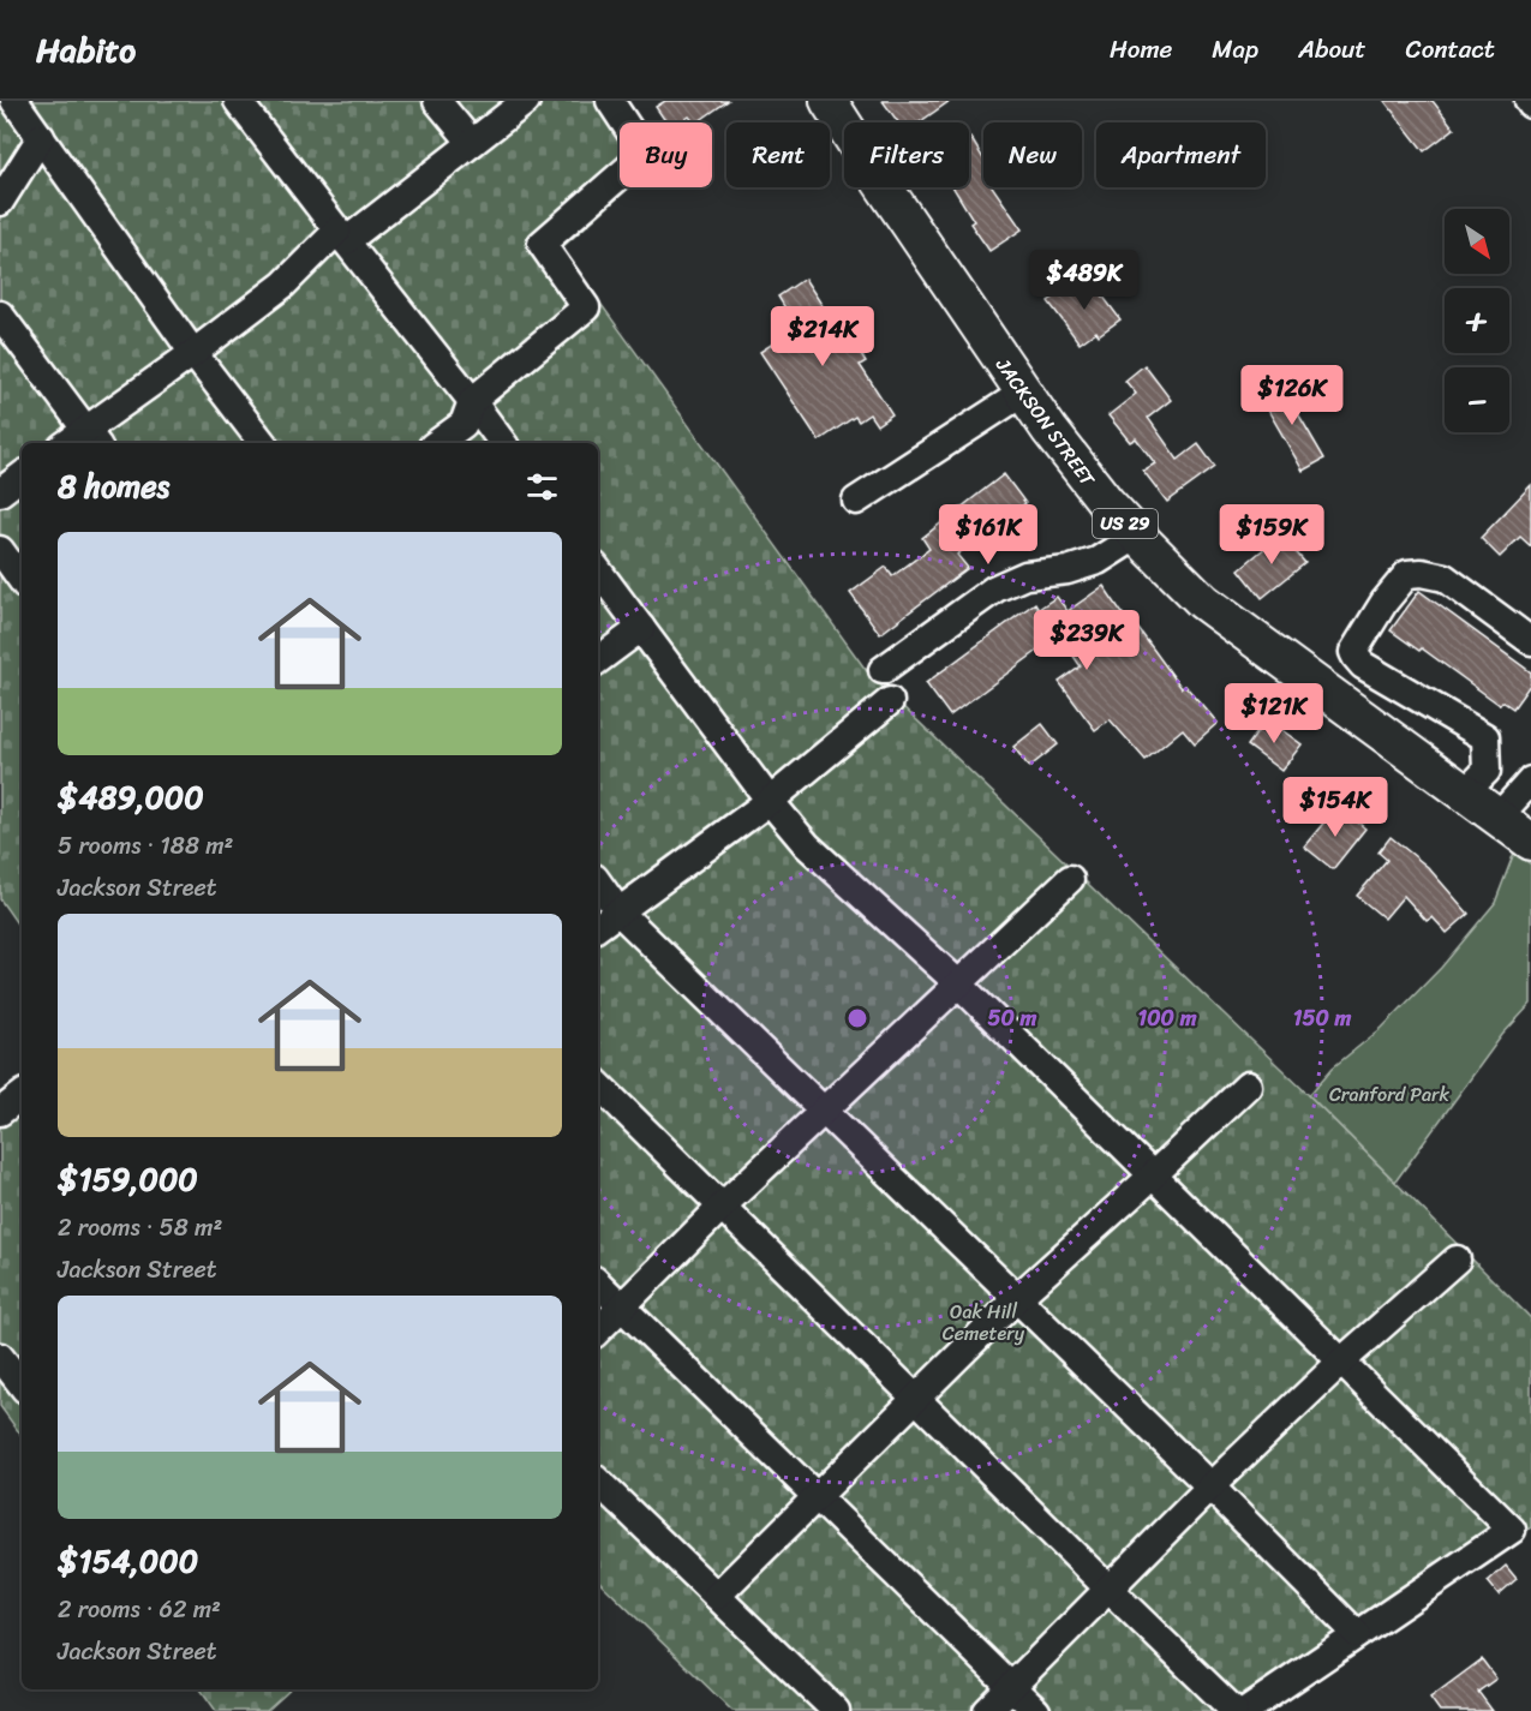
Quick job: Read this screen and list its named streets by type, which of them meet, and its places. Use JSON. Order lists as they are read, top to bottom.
{
  "streets": {
    "main road": ["JACKSON STREET", "US 29"]
  },
  "parks": ["Cranford Park", "Oak Hill Cemetery"],
  "north": "bottom right",
  "page": {
    "header": "Habito",
    "nav": [
      "Home",
      "Map",
      "About",
      "Contact"
    ],
    "chip": [
      "Buy",
      "Rent",
      "Filters",
      "New",
      "Apartment"
    ],
    "map_buttons": ["+", "−"],
    "price": [
      "$489K",
      "$214K",
      "$126K",
      "$161K",
      "$159K",
      "$239K",
      "$121K",
      "$154K"
    ],
    "heading": "8 homes",
    "list": [
      {
        "name": "$489,000",
        "note": "5 rooms · 188 m² · Jackson Street"
      },
      {
        "name": "$159,000",
        "note": "2 rooms · 58 m² · Jackson Street"
      },
      {
        "name": "$154,000",
        "note": "2 rooms · 62 m² · Jackson Street"
      }
    ]
  },
  "rings": ["50 m", "100 m", "150 m"]
}
